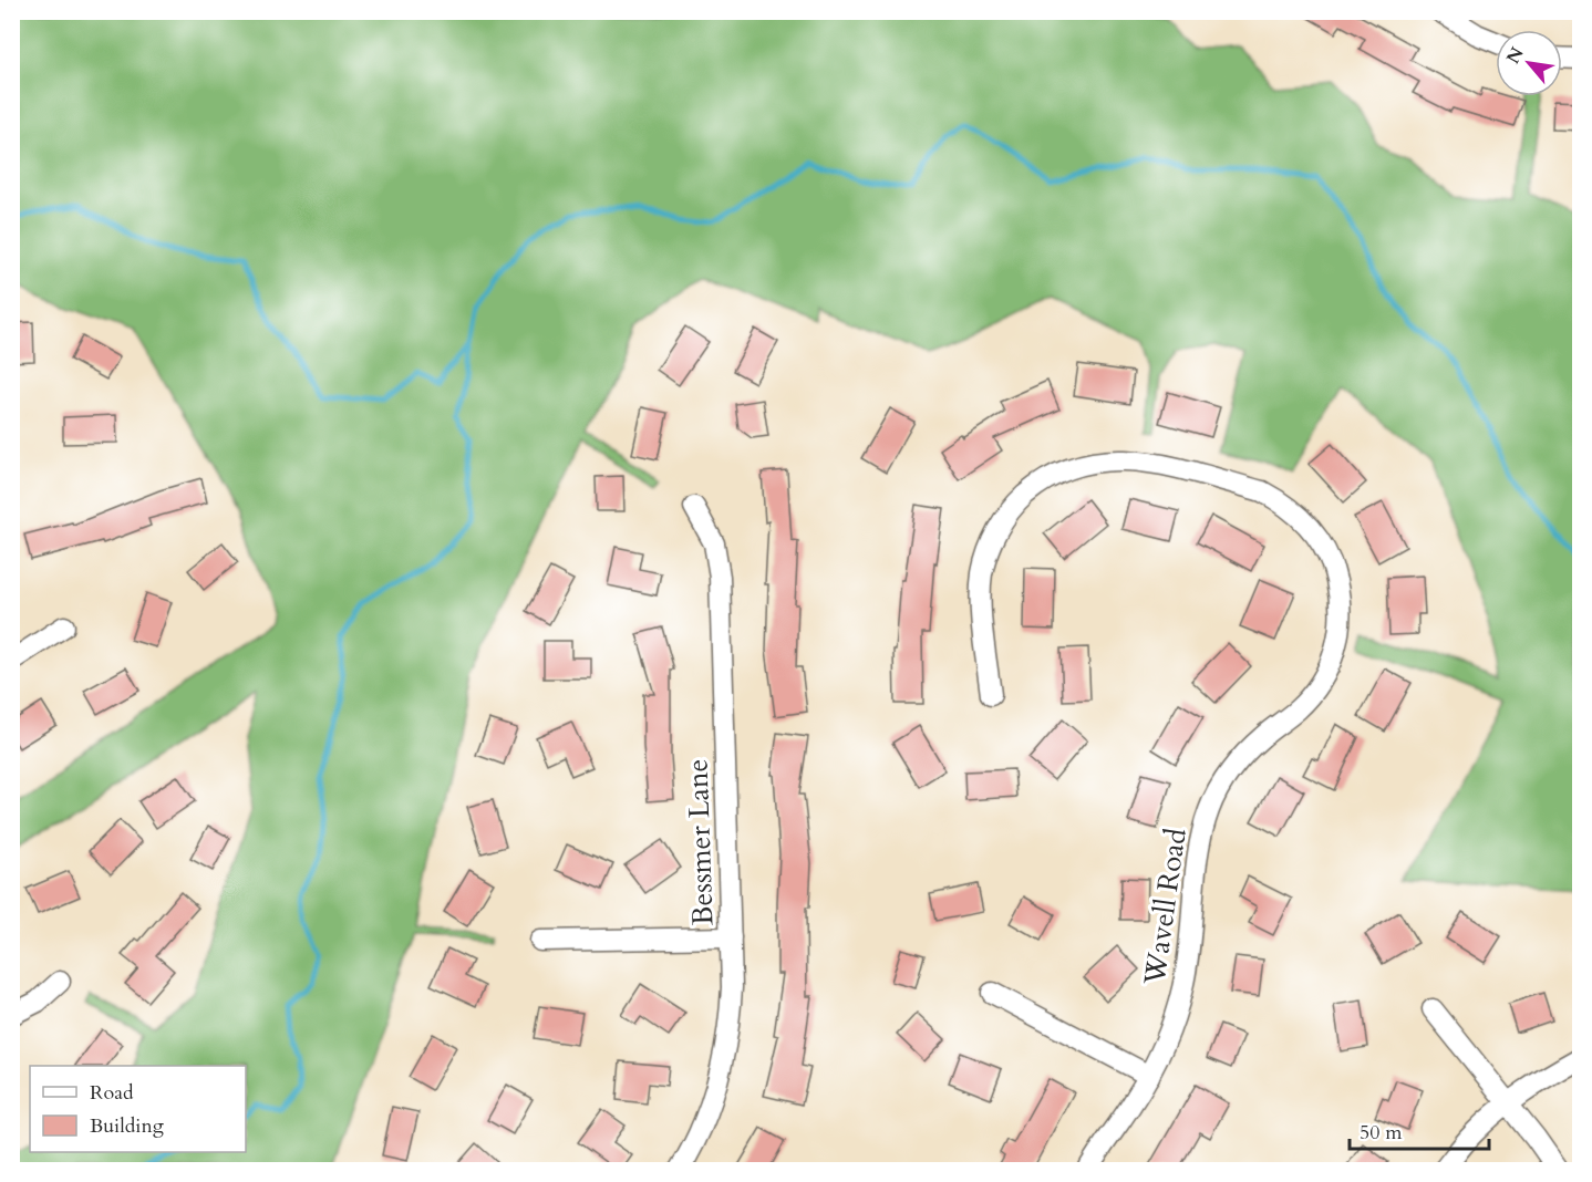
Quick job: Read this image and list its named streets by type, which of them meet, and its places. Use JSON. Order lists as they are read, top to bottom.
{
  "streets": {
    "street": ["Bessmer Lane", "Wavell Road"]
  },
  "legend": ["Road", "Building"],
  "scale_bar": "50 m",
  "north": "top left"
}
